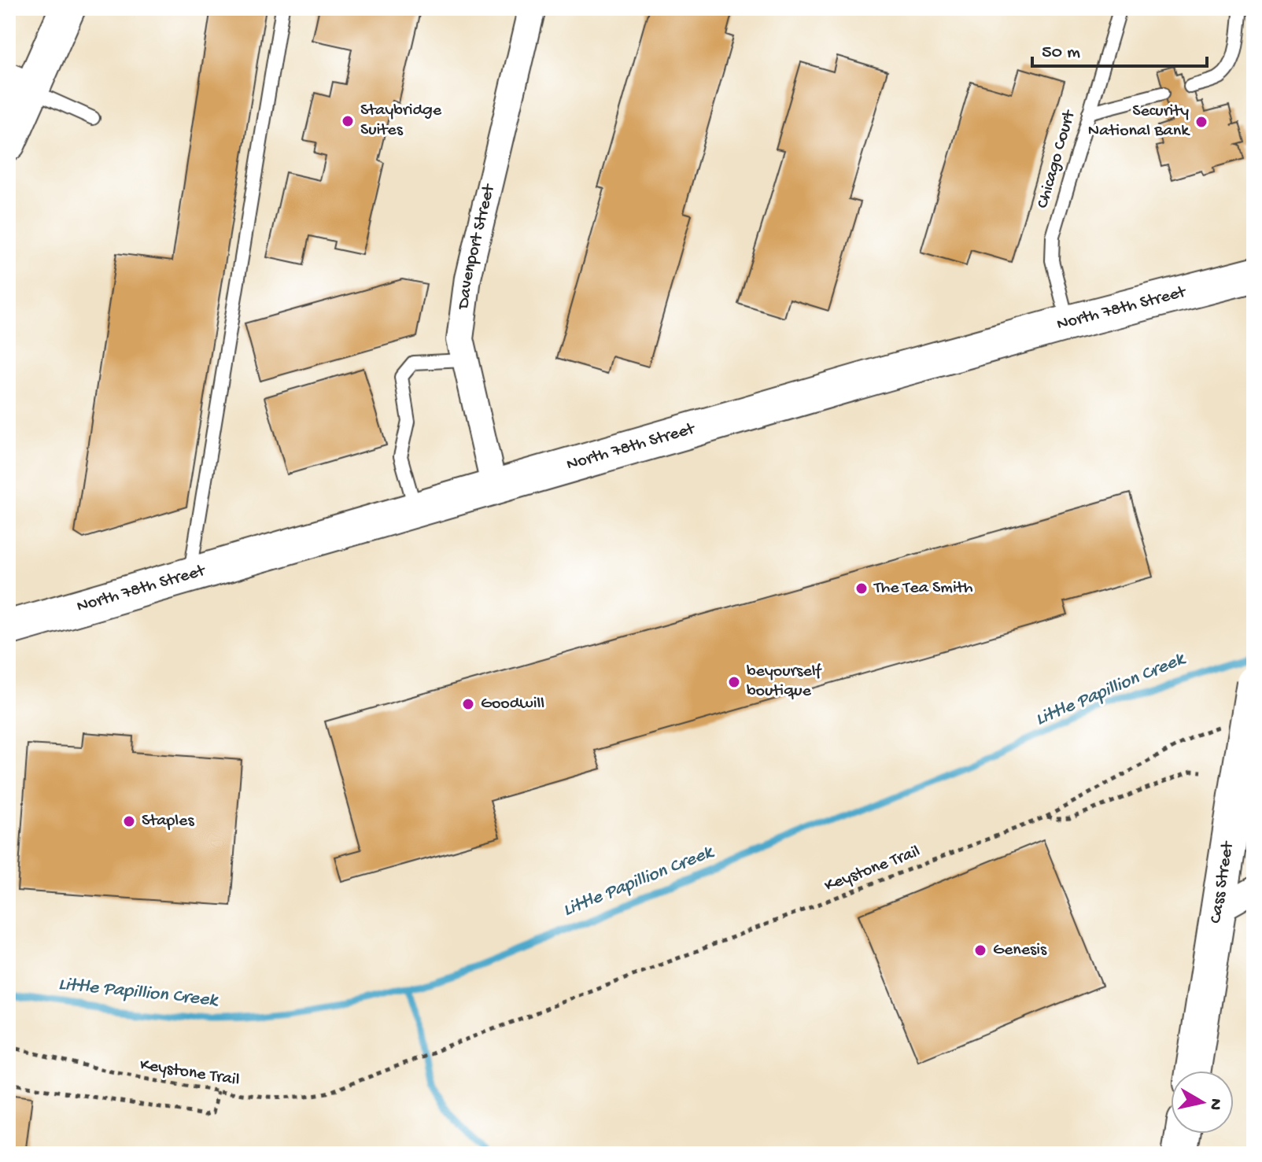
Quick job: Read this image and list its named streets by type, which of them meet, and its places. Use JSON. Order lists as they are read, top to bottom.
{
  "streets": {
    "main road": ["North 78th Street", "Cass Street"],
    "street": ["Davenport Street"],
    "lane": ["Chicago Court"],
    "path": ["Keystone Trail"]
  },
  "crossings": [
    ["Chicago Court", "North 78th Street"],
    ["Davenport Street", "North 78th Street"]
  ],
  "water": ["Little Papillion Creek"],
  "places": [
    "Staybridge Suites",
    "Security National Bank",
    "The Tea Smith",
    "beyourself boutique",
    "Goodwill",
    "Staples",
    "Genesis"
  ],
  "scale_bar": "50 m",
  "north": "right"
}
